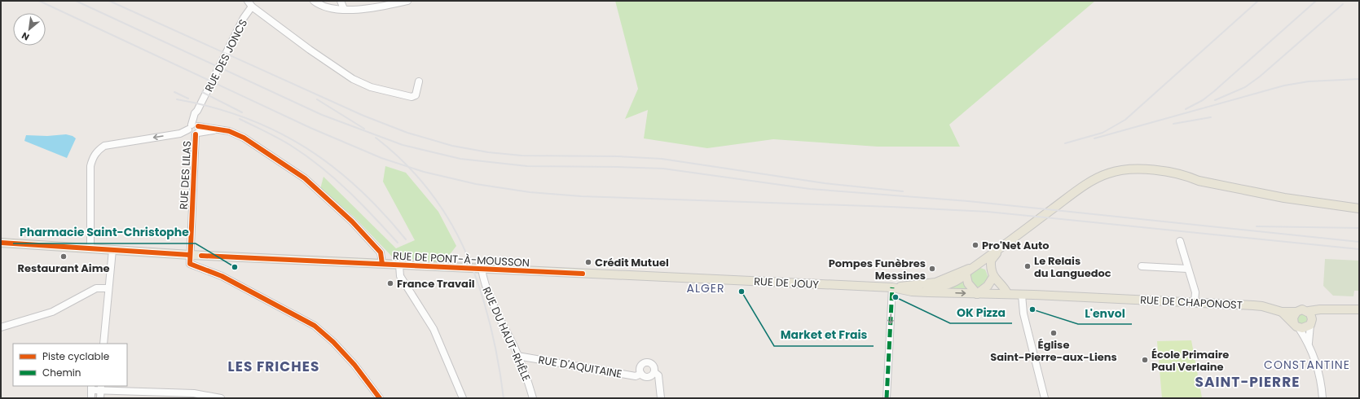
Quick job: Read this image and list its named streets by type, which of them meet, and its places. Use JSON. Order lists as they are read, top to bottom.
{
  "streets": {
    "main road": ["RUE DE PONT-À-MOUSSON", "RUE DE JOUY", "RUE DE CHAPONOST"],
    "street": [
      "RUE DES JONCS",
      "RUE DES LILAS",
      "RUE DU HAUT-RHÊLE",
      "RUE D'AQUITAINE"
    ]
  },
  "crossings": [
    ["RUE DES JONCS", "RUE DES LILAS"],
    ["RUE DES LILAS", "RUE DE PONT-À-MOUSSON"],
    ["RUE DE PONT-À-MOUSSON", "RUE DE JOUY"],
    ["RUE DE PONT-À-MOUSSON", "RUE DU HAUT-RHÊLE"],
    ["RUE DE JOUY", "RUE DE CHAPONOST"],
    ["RUE DU HAUT-RHÊLE", "RUE D'AQUITAINE"]
  ],
  "districts": [
    "ALGER",
    "CONSTANTINE",
    "LES FRICHES",
    "SAINT-PIERRE"
  ],
  "places": [
    "Pro'Net Auto",
    "Restaurant Aime",
    "Crédit Mutuel",
    "Le Relais du Languedoc",
    "Pharmacie Saint-Christophe",
    "Pompes Funèbres Messines",
    "France Travail",
    "Market et Frais",
    "OK Pizza",
    "L'envol",
    "Église Saint-Pierre-aux-Liens",
    "École Primaire Paul Verlaine"
  ],
  "legend": ["Piste cyclable", "Chemin"],
  "north": "bottom left"
}
